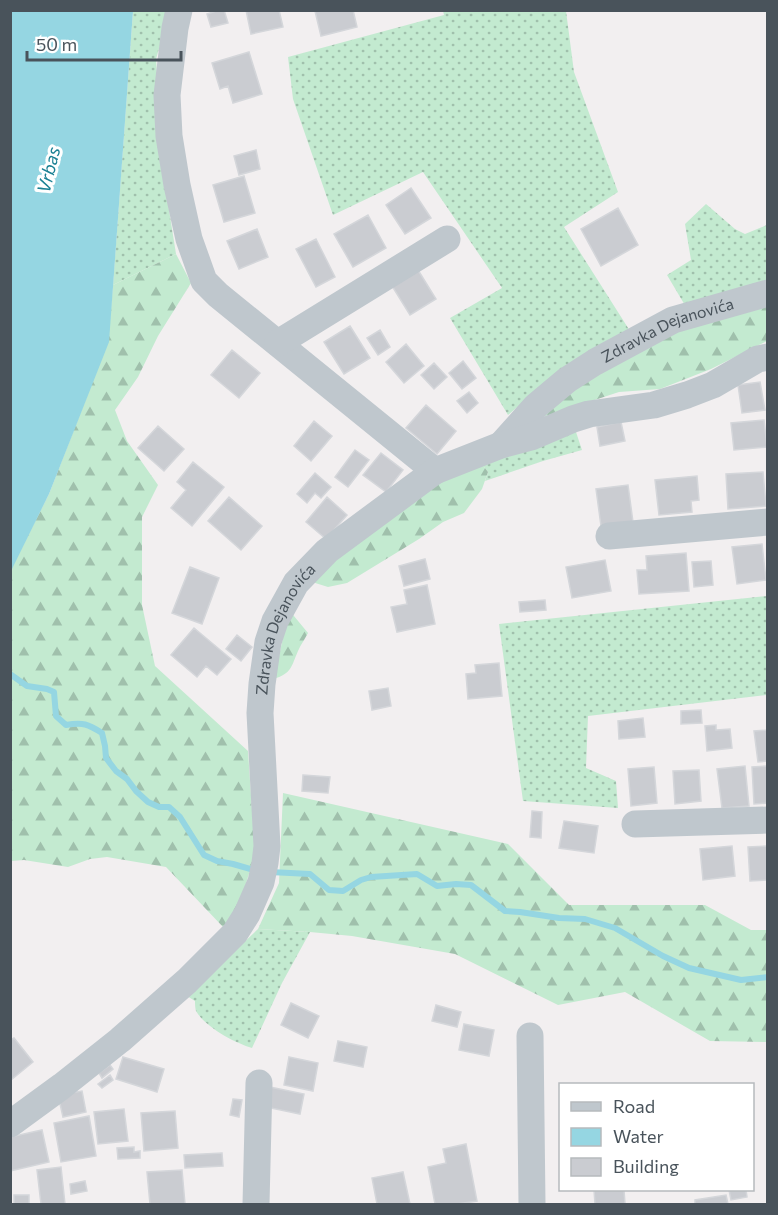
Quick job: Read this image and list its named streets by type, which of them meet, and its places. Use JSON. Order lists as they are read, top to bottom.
{
  "streets": {
    "street": ["Zdravka Dejanovića"]
  },
  "water": ["Vrbas"],
  "legend": ["Road", "Water", "Building"],
  "scale_bar": "50 m"
}
